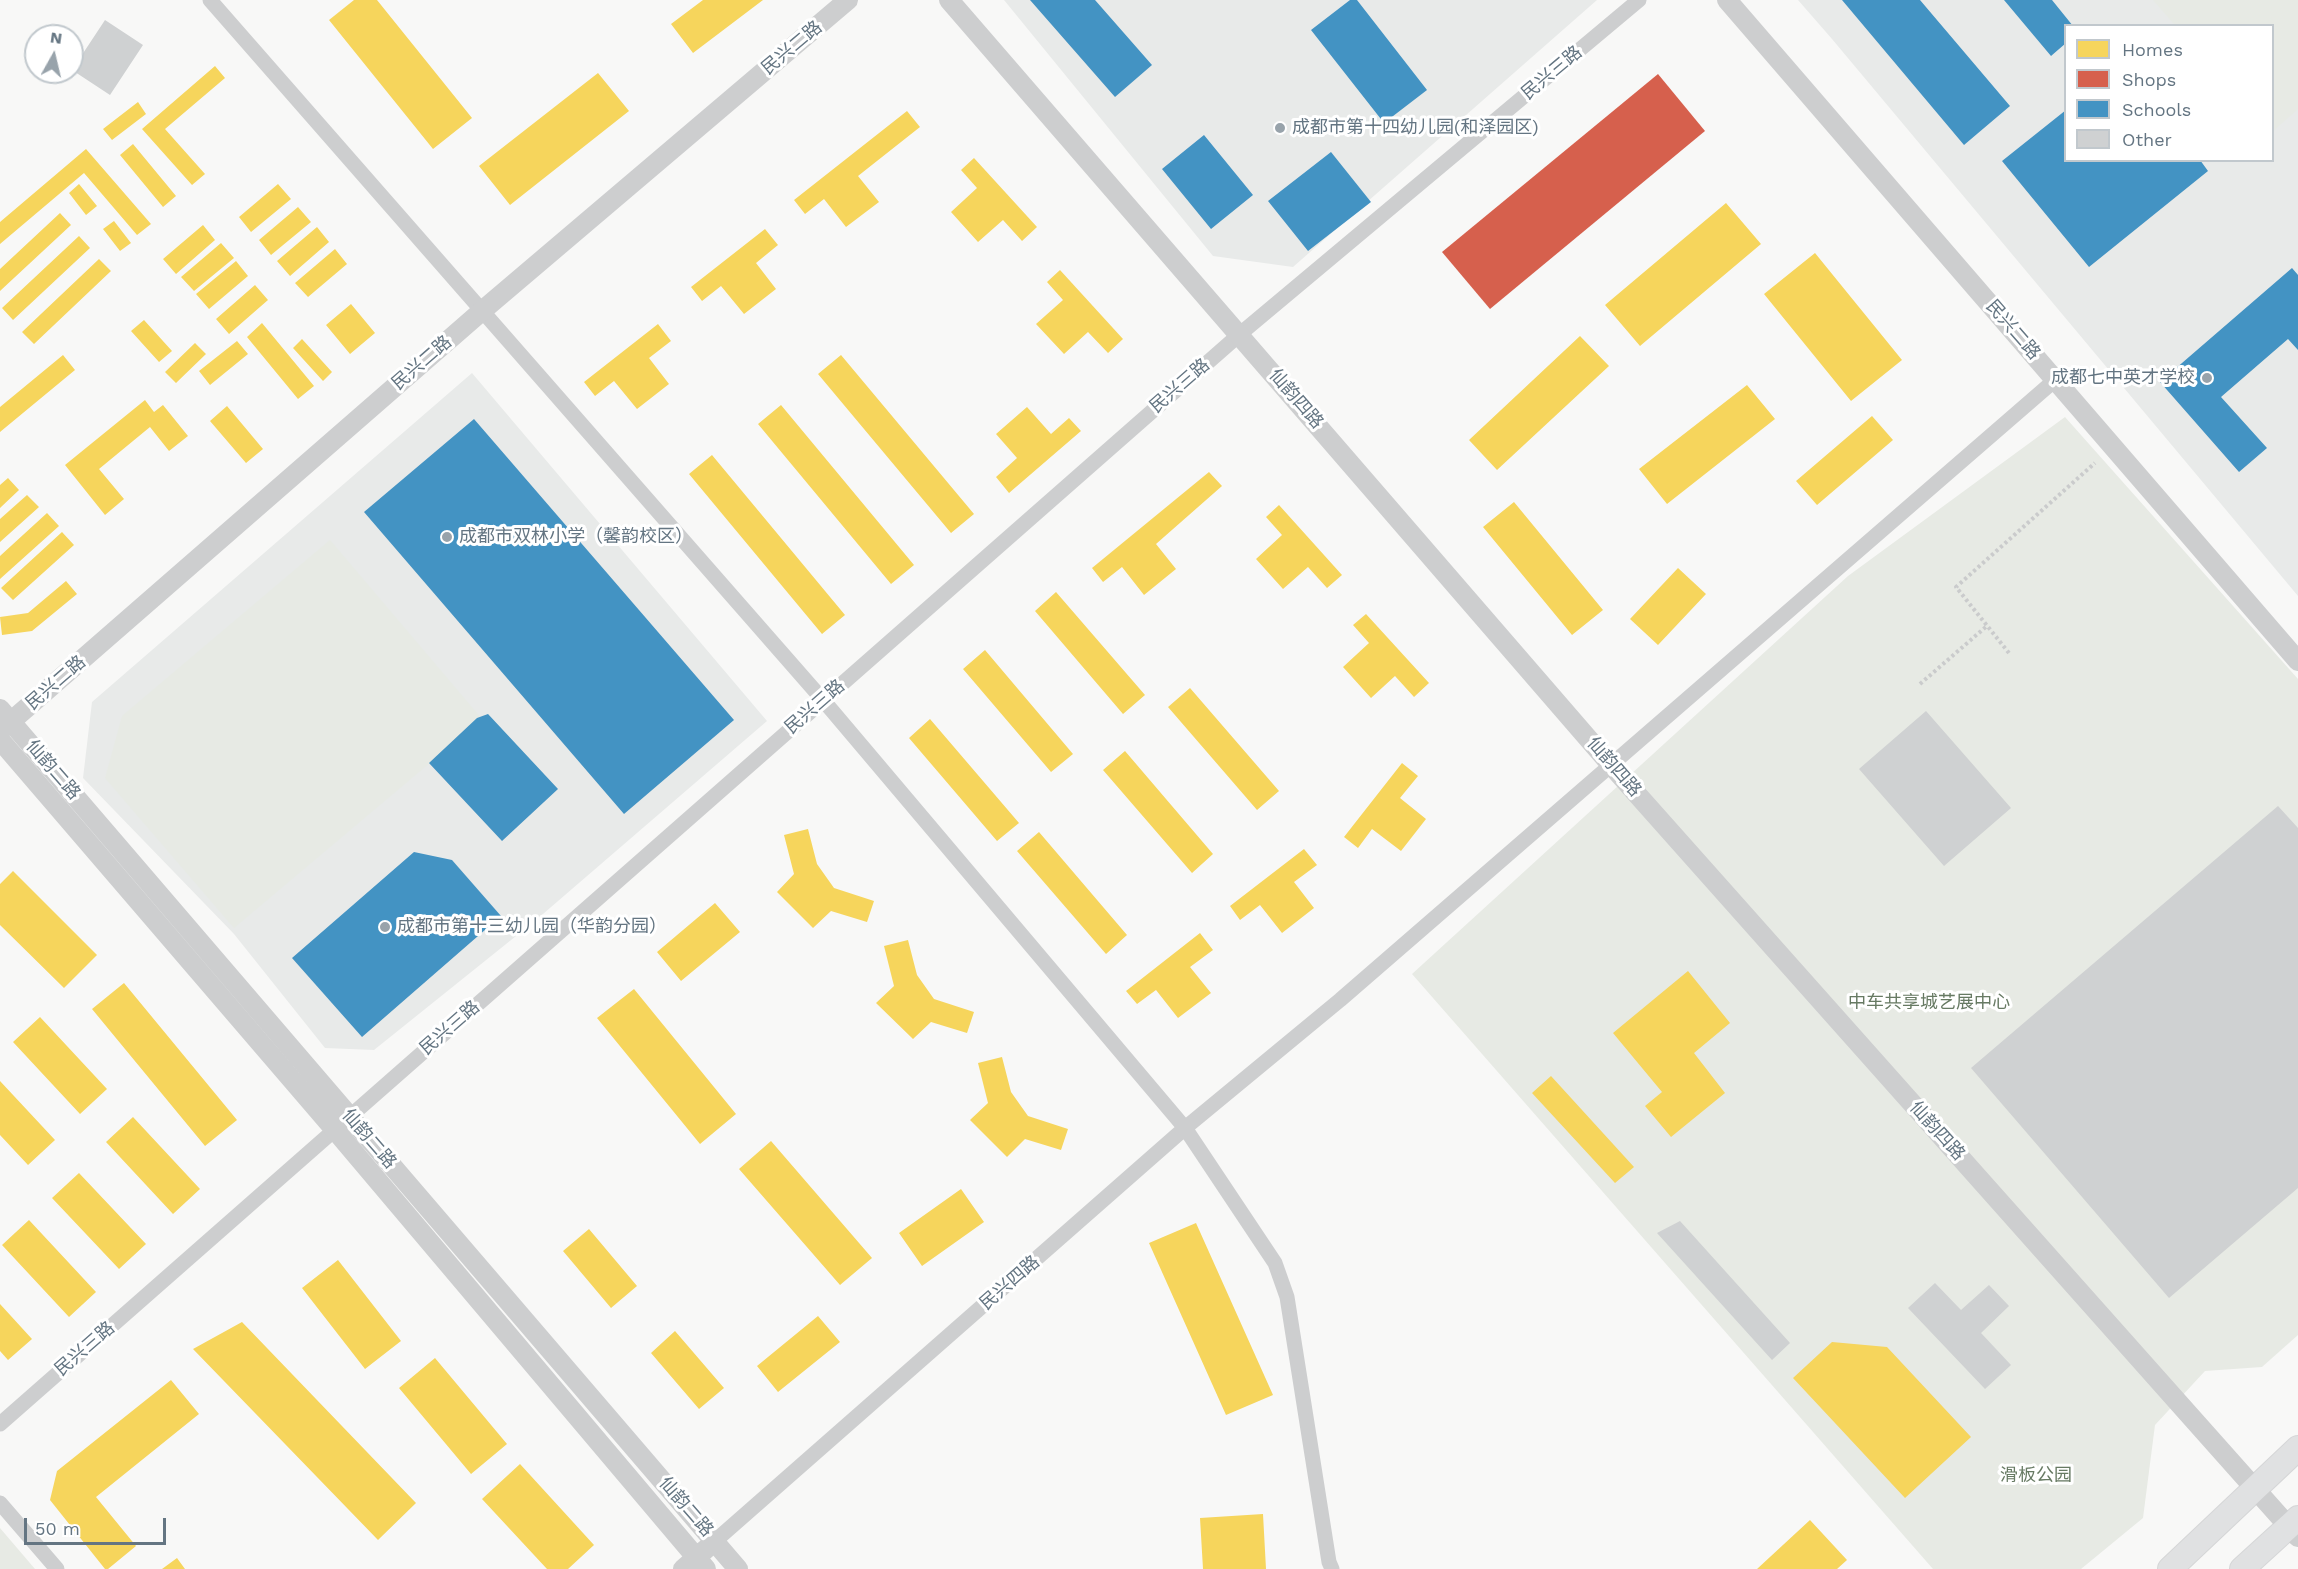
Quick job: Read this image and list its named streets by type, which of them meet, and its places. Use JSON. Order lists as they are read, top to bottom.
{
  "streets": {
    "street": [
      "民兴二路",
      "民兴三路",
      "仙韵四路",
      "仙韵二路",
      "民兴四路"
    ]
  },
  "crossings": [
    ["民兴二路", "仙韵二路"],
    ["民兴二路", "民兴四路"],
    ["民兴三路", "仙韵四路"],
    ["民兴三路", "仙韵二路"],
    ["仙韵四路", "民兴四路"],
    ["仙韵二路", "民兴四路"]
  ],
  "parks": ["中车共享城艺展中心", "滑板公园"],
  "places": [
    "成都市第十四幼儿园(和泽园区)",
    "成都七中英才学校",
    "成都市双林小学（馨韵校区）",
    "成都市第十三幼儿园（华韵分园）"
  ],
  "legend": [
    "Homes",
    "Shops",
    "Schools",
    "Other"
  ],
  "scale_bar": "50 m",
  "north": "top"
}
